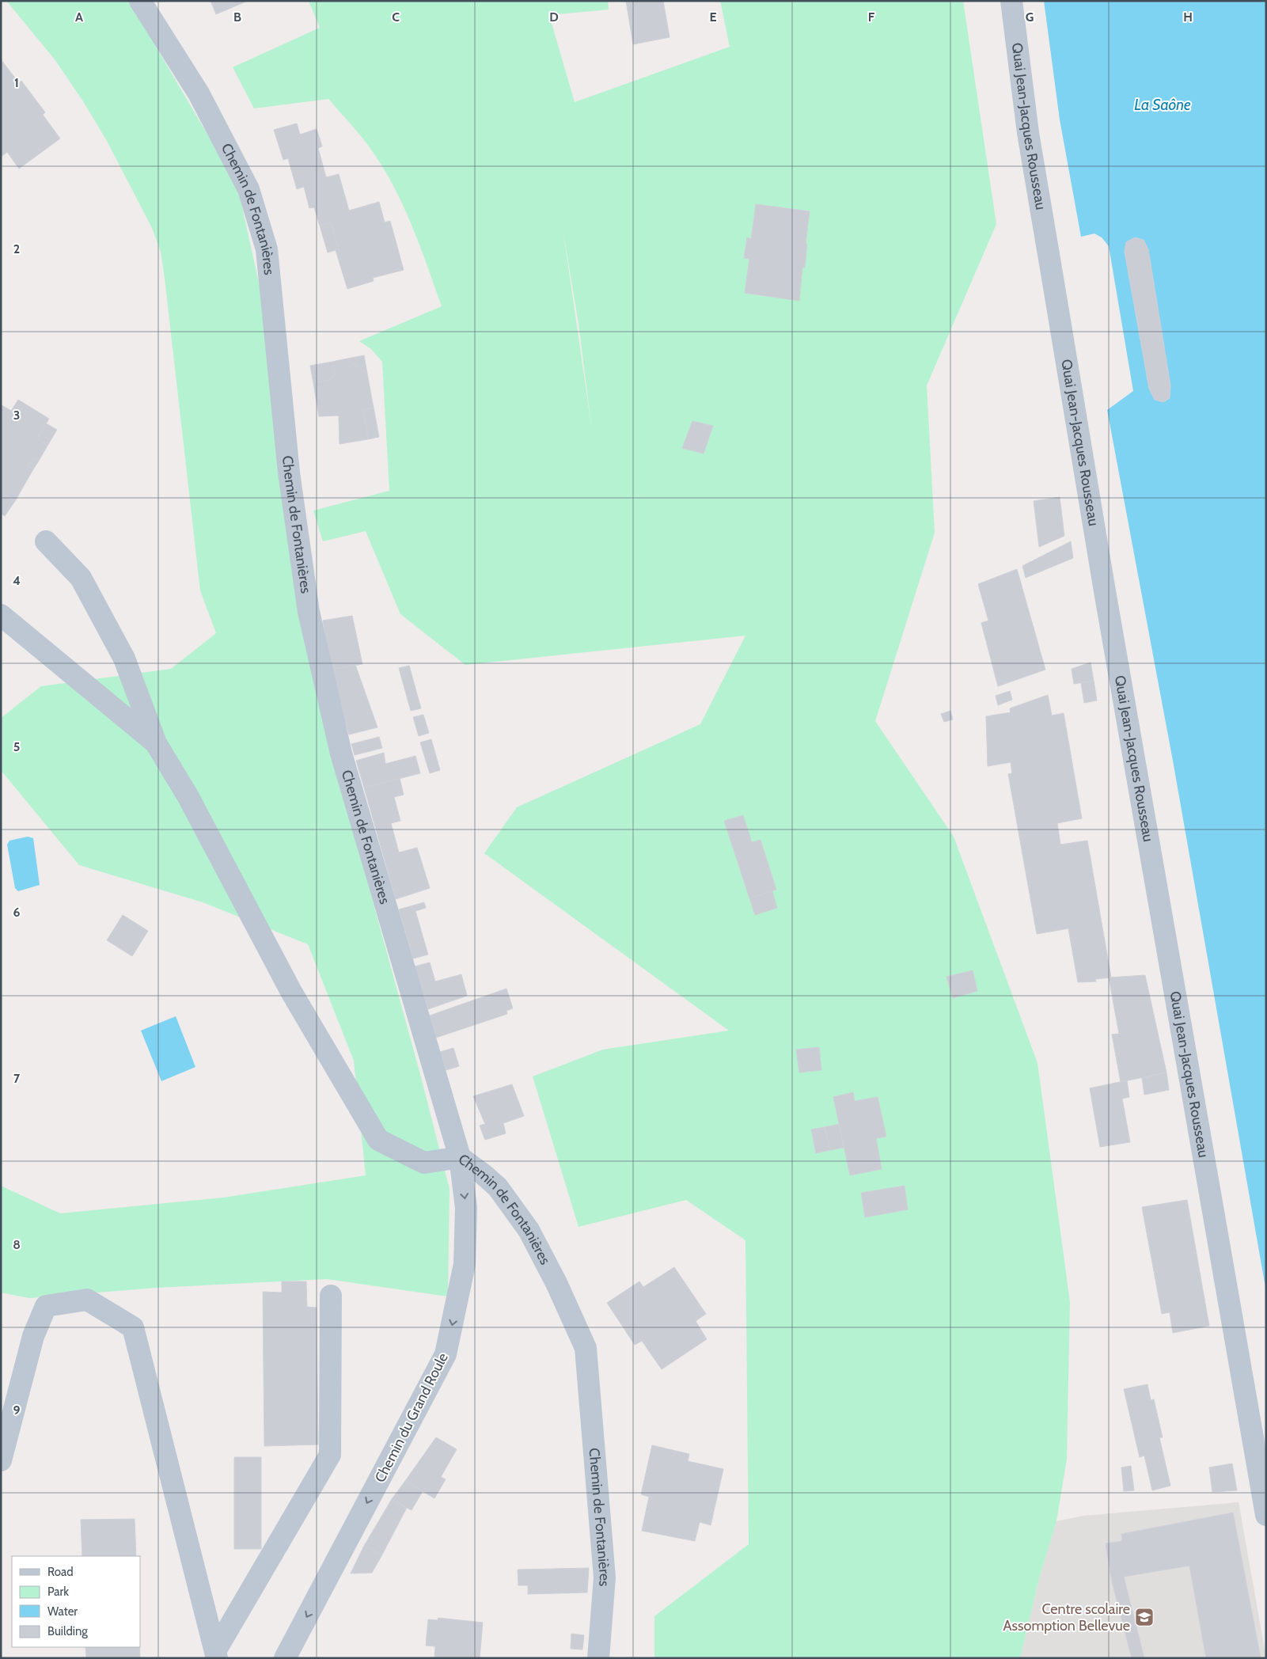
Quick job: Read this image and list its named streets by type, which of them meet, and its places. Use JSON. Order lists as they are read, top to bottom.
{
  "streets": {
    "street": ["Quai Jean-Jacques Rousseau", "Chemin de Fontanières", "Chemin du Grand Roule"]
  },
  "crossings": [
    ["Chemin de Fontanières", "Chemin du Grand Roule"]
  ],
  "water": ["La Saône"],
  "places": {
    "school or university": ["Centre scolaire Assomption Bellevue"]
  },
  "legend": [
    "Road",
    "Park",
    "Water",
    "Building"
  ],
  "grid": {
    "columns": [
      "A",
      "B",
      "C",
      "D",
      "E",
      "F",
      "G",
      "H"
    ],
    "rows": [
      "1",
      "2",
      "3",
      "4",
      "5",
      "6",
      "7",
      "8",
      "9"
    ]
  }
}
